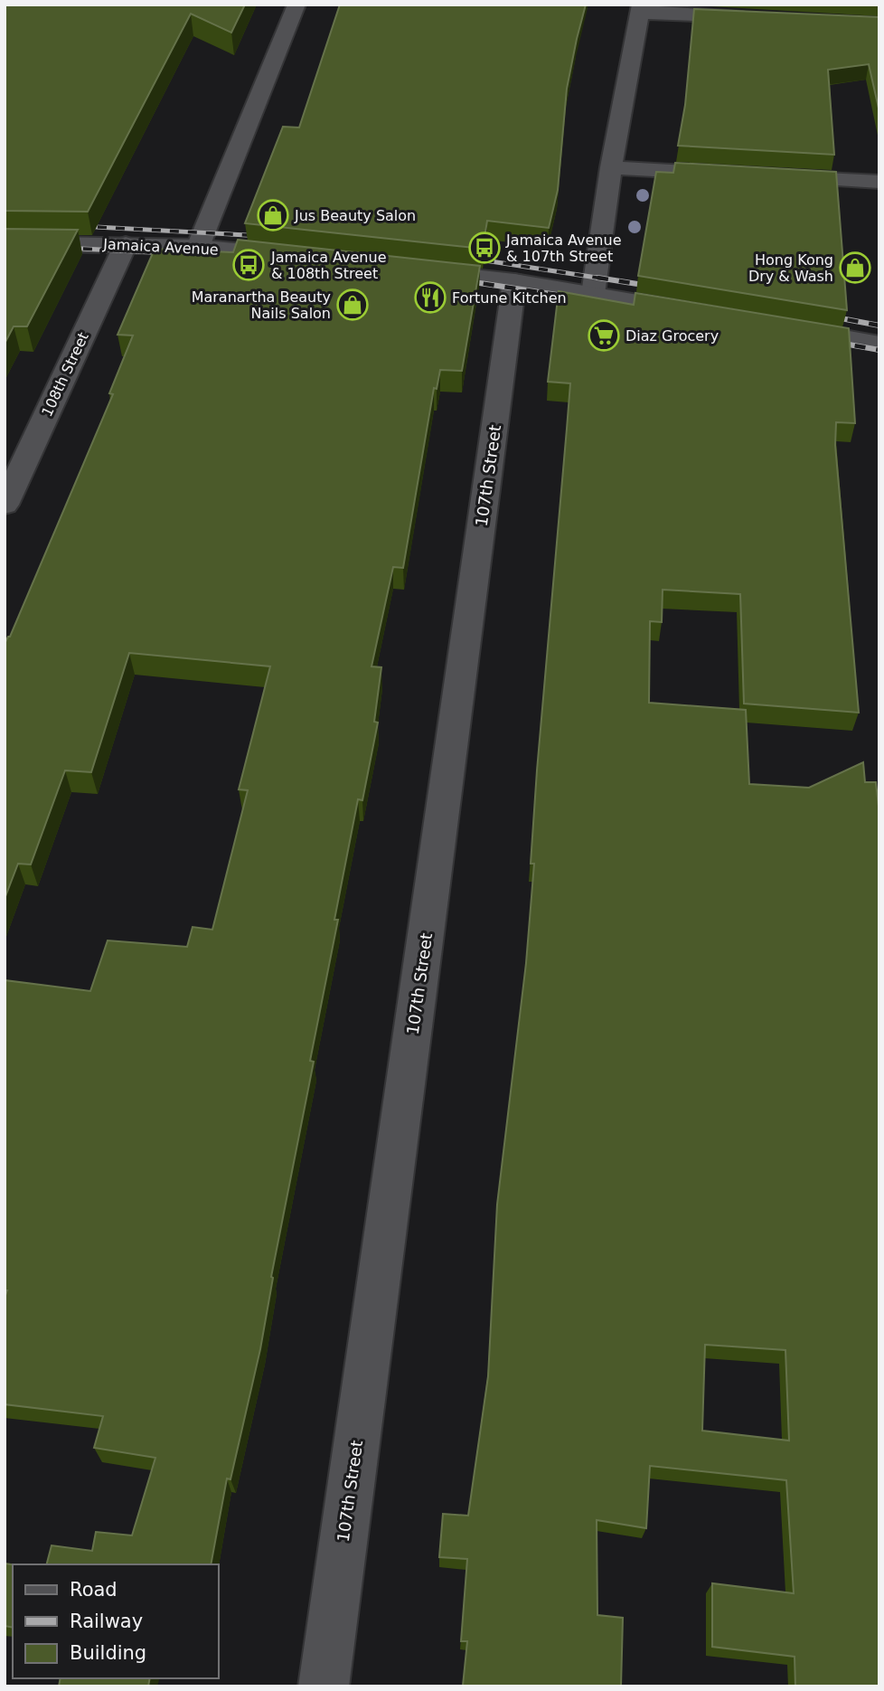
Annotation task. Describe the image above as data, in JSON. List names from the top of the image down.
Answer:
{
  "streets": {
    "street": ["Jamaica Avenue", "108th Street", "107th Street"]
  },
  "crossings": [
    ["Jamaica Avenue", "108th Street"]
  ],
  "places": {
    "shop": ["Jus Beauty Salon", "Hong Kong Dry & Wash", "Maranartha Beauty Nails Salon"],
    "bus stop": ["Jamaica Avenue & 107th Street", "Jamaica Avenue & 108th Street"],
    "restaurant": ["Fortune Kitchen"],
    "supermarket": ["Diaz Grocery"]
  },
  "legend": ["Road", "Railway", "Building"]
}
